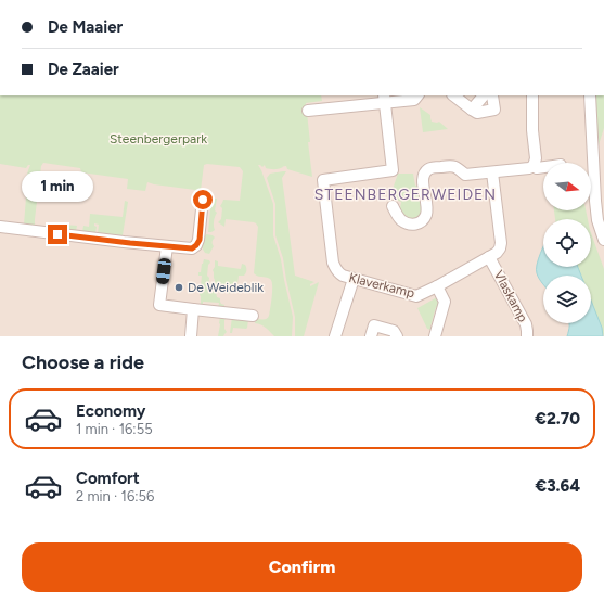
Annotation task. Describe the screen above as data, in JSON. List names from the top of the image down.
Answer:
{
  "streets": {
    "street": ["Klaverkamp", "Vlaskamp"]
  },
  "crossings": [
    ["Klaverkamp", "Vlaskamp"]
  ],
  "districts": ["STEENBERGERWEIDEN"],
  "parks": ["Steenbergerpark"],
  "places": ["De Weideblik"],
  "north": "right",
  "page": {
    "banner": ["De Maaier", "De Zaaier"],
    "bubble": "1 min",
    "heading": "Choose a ride",
    "list": [
      {
        "name": "Economy",
        "note": "1 min · 16:55",
        "value": "€2.70"
      },
      {
        "name": "Comfort",
        "note": "2 min · 16:56",
        "value": "€3.64"
      }
    ],
    "buttons": "Confirm"
  }
}
